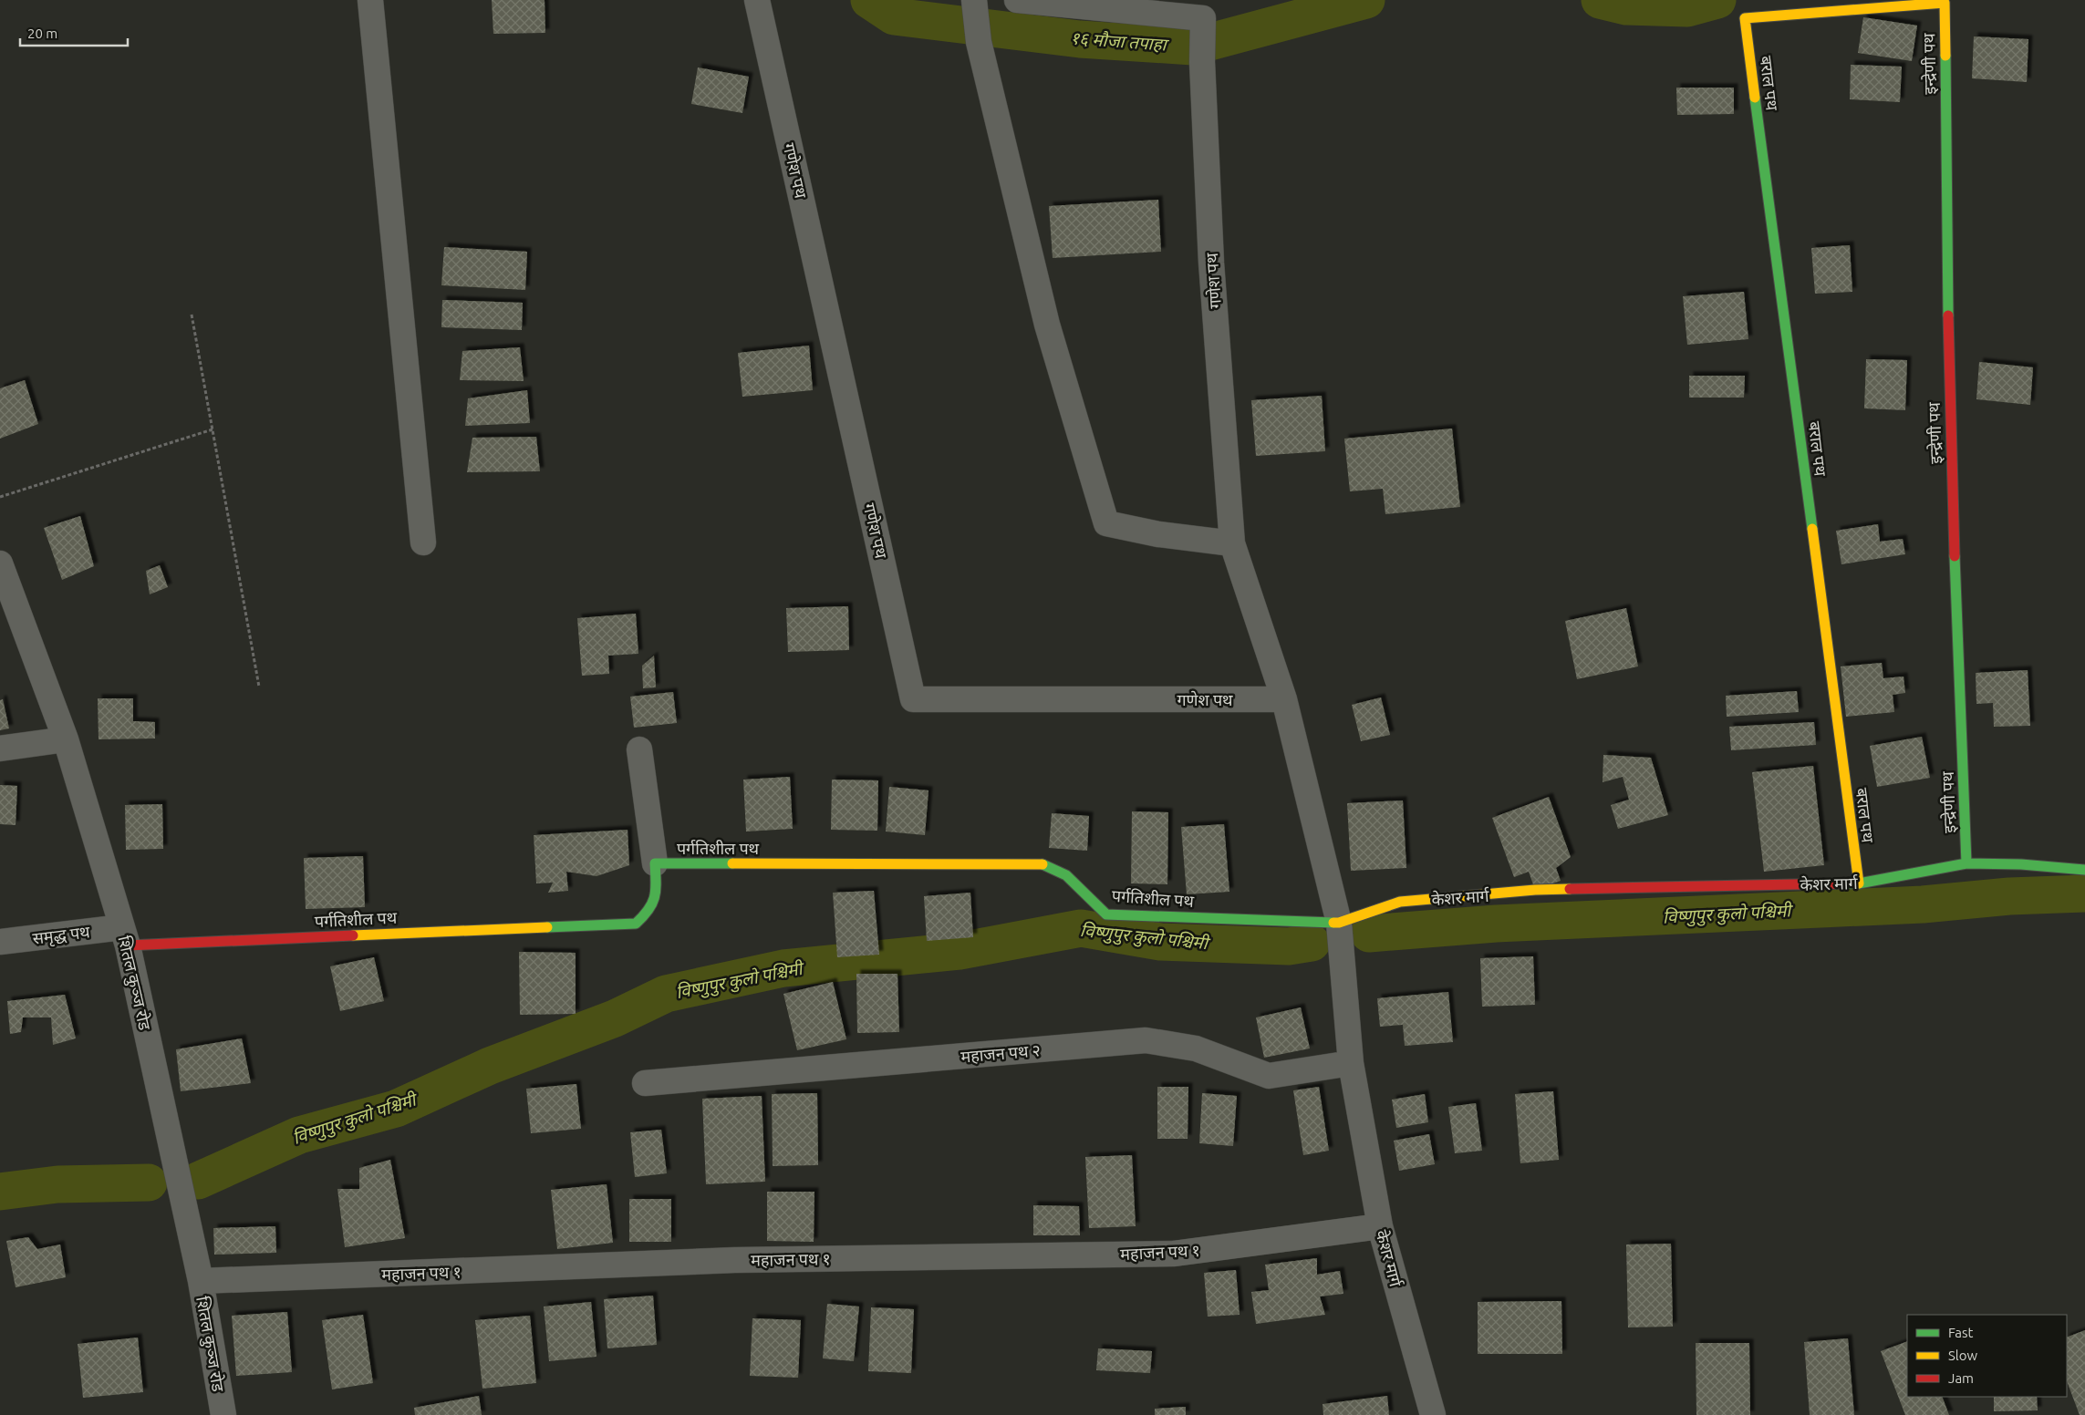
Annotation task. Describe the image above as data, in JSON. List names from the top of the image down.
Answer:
{
  "streets": {
    "street": [
      "इन्द्रेणी पथ",
      "बराल पथ",
      "गणेश पथ",
      "पर्गतिशील पथ",
      "केशर मार्ग",
      "समृद्ध पथ",
      "शितल कुञ्ज रोड",
      "महाजन पथ २",
      "महाजन पथ १"
    ]
  },
  "crossings": [
    ["इन्द्रेणी पथ", "बराल पथ"],
    ["इन्द्रेणी पथ", "केशर मार्ग"],
    ["बराल पथ", "केशर मार्ग"],
    ["गणेश पथ", "पर्गतिशील पथ"],
    ["गणेश पथ", "केशर मार्ग"],
    ["पर्गतिशील पथ", "केशर मार्ग"],
    ["पर्गतिशील पथ", "समृद्ध पथ"],
    ["पर्गतिशील पथ", "शितल कुञ्ज रोड"],
    ["केशर मार्ग", "महाजन पथ २"],
    ["केशर मार्ग", "महाजन पथ १"],
    ["समृद्ध पथ", "शितल कुञ्ज रोड"],
    ["शितल कुञ्ज रोड", "महाजन पथ १"]
  ],
  "water": ["१६ मौजा तपाहा", "विष्णुपुर कुलो पश्चिमी"],
  "legend": ["Fast", "Slow", "Jam"],
  "scale_bar": "20 m"
}
